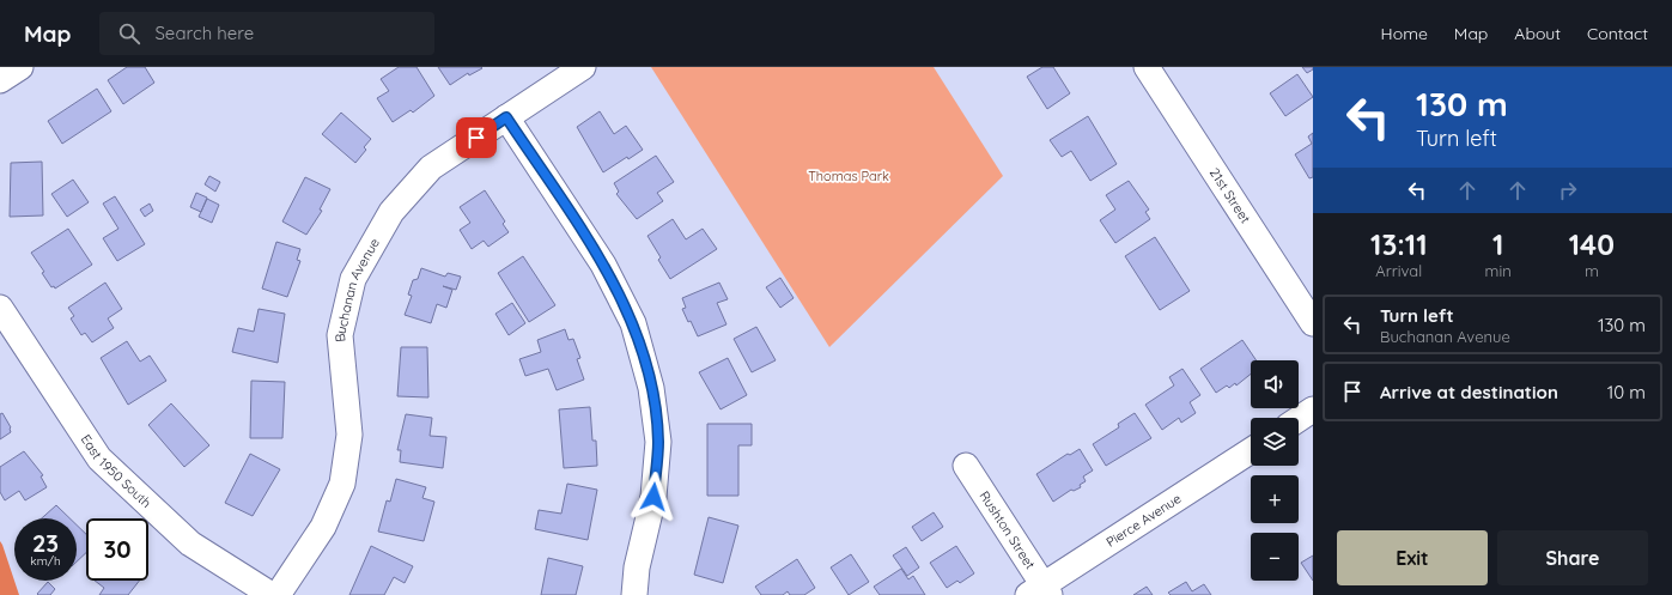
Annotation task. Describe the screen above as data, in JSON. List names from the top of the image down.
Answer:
{
  "streets": {
    "street": [
      "21st Street",
      "Buchanan Avenue",
      "East 1950 South",
      "Pierce Avenue",
      "Rushton Street"
    ]
  },
  "crossings": [
    ["Pierce Avenue", "Rushton Street"]
  ],
  "parks": ["Thomas Park"],
  "page": {
    "header": "Map",
    "search": "Search here",
    "nav": [
      "Home",
      "Map",
      "About",
      "Contact"
    ],
    "turn": ["130 m", "Turn left"],
    "eta": [
      "13:11",
      "Arrival",
      "1",
      "min",
      "140",
      "m"
    ],
    "list": [
      {
        "name": "Turn left",
        "note": "Buchanan Avenue",
        "value": "130 m"
      },
      {
        "name": "Arrive at destination",
        "value": "10 m"
      }
    ],
    "map_buttons": ["+", "−"],
    "speed": "23 km/h",
    "limit": "30",
    "buttons": ["Exit", "Share"]
  }
}
